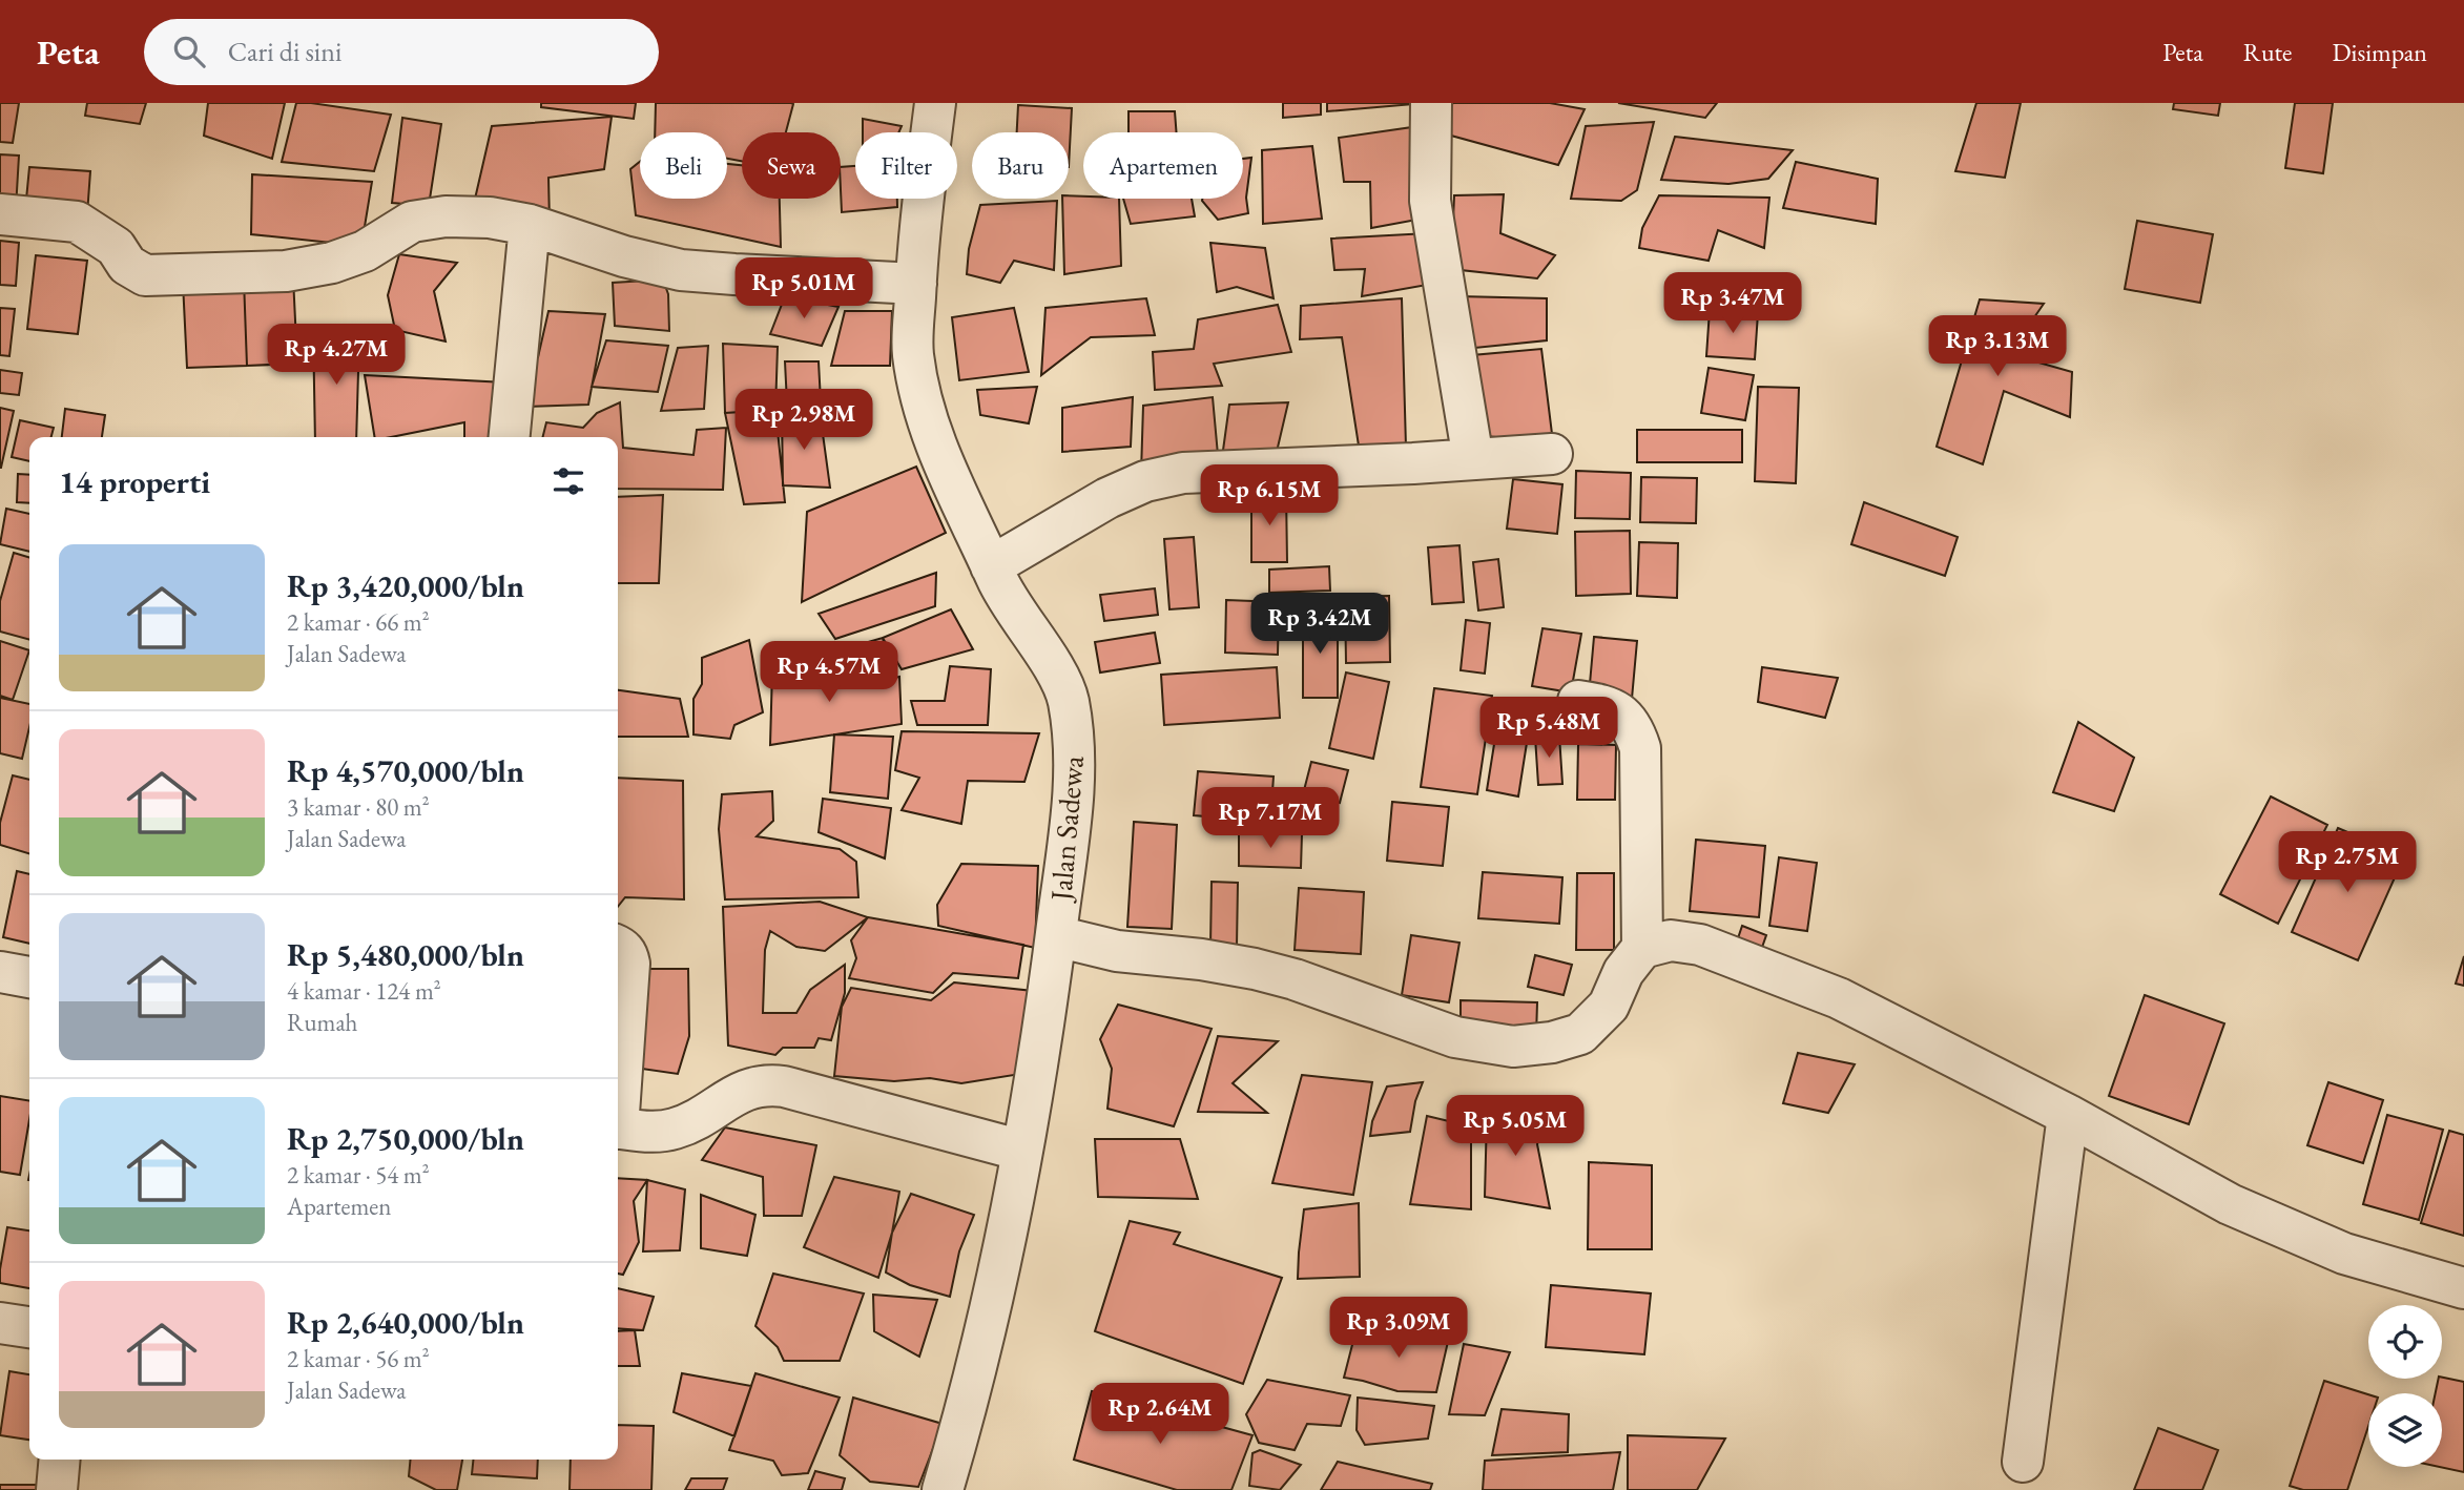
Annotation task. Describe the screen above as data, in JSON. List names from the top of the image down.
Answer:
{
  "streets": {
    "street": ["Jalan Sadewa"]
  },
  "page": {
    "header": "Peta",
    "search": "Cari di sini",
    "nav": ["Peta", "Rute", "Disimpan"],
    "chip": [
      "Beli",
      "Sewa",
      "Filter",
      "Baru",
      "Apartemen"
    ],
    "price": [
      "Rp 5.01M",
      "Rp 3.47M",
      "Rp 3.13M",
      "Rp 4.27M",
      "Rp 2.98M",
      "Rp 6.15M",
      "Rp 3.42M",
      "Rp 4.57M",
      "Rp 5.48M",
      "Rp 7.17M",
      "Rp 2.75M",
      "Rp 5.05M",
      "Rp 3.09M",
      "Rp 2.64M"
    ],
    "heading": "14 properti",
    "list": [
      {
        "name": "Rp 3,420,000/bln",
        "note": "2 kamar · 66 m² · Jalan Sadewa"
      },
      {
        "name": "Rp 4,570,000/bln",
        "note": "3 kamar · 80 m² · Jalan Sadewa"
      },
      {
        "name": "Rp 5,480,000/bln",
        "note": "4 kamar · 124 m² · Rumah"
      },
      {
        "name": "Rp 2,750,000/bln",
        "note": "2 kamar · 54 m² · Apartemen"
      },
      {
        "name": "Rp 2,640,000/bln",
        "note": "2 kamar · 56 m² · Jalan Sadewa"
      }
    ]
  }
}
